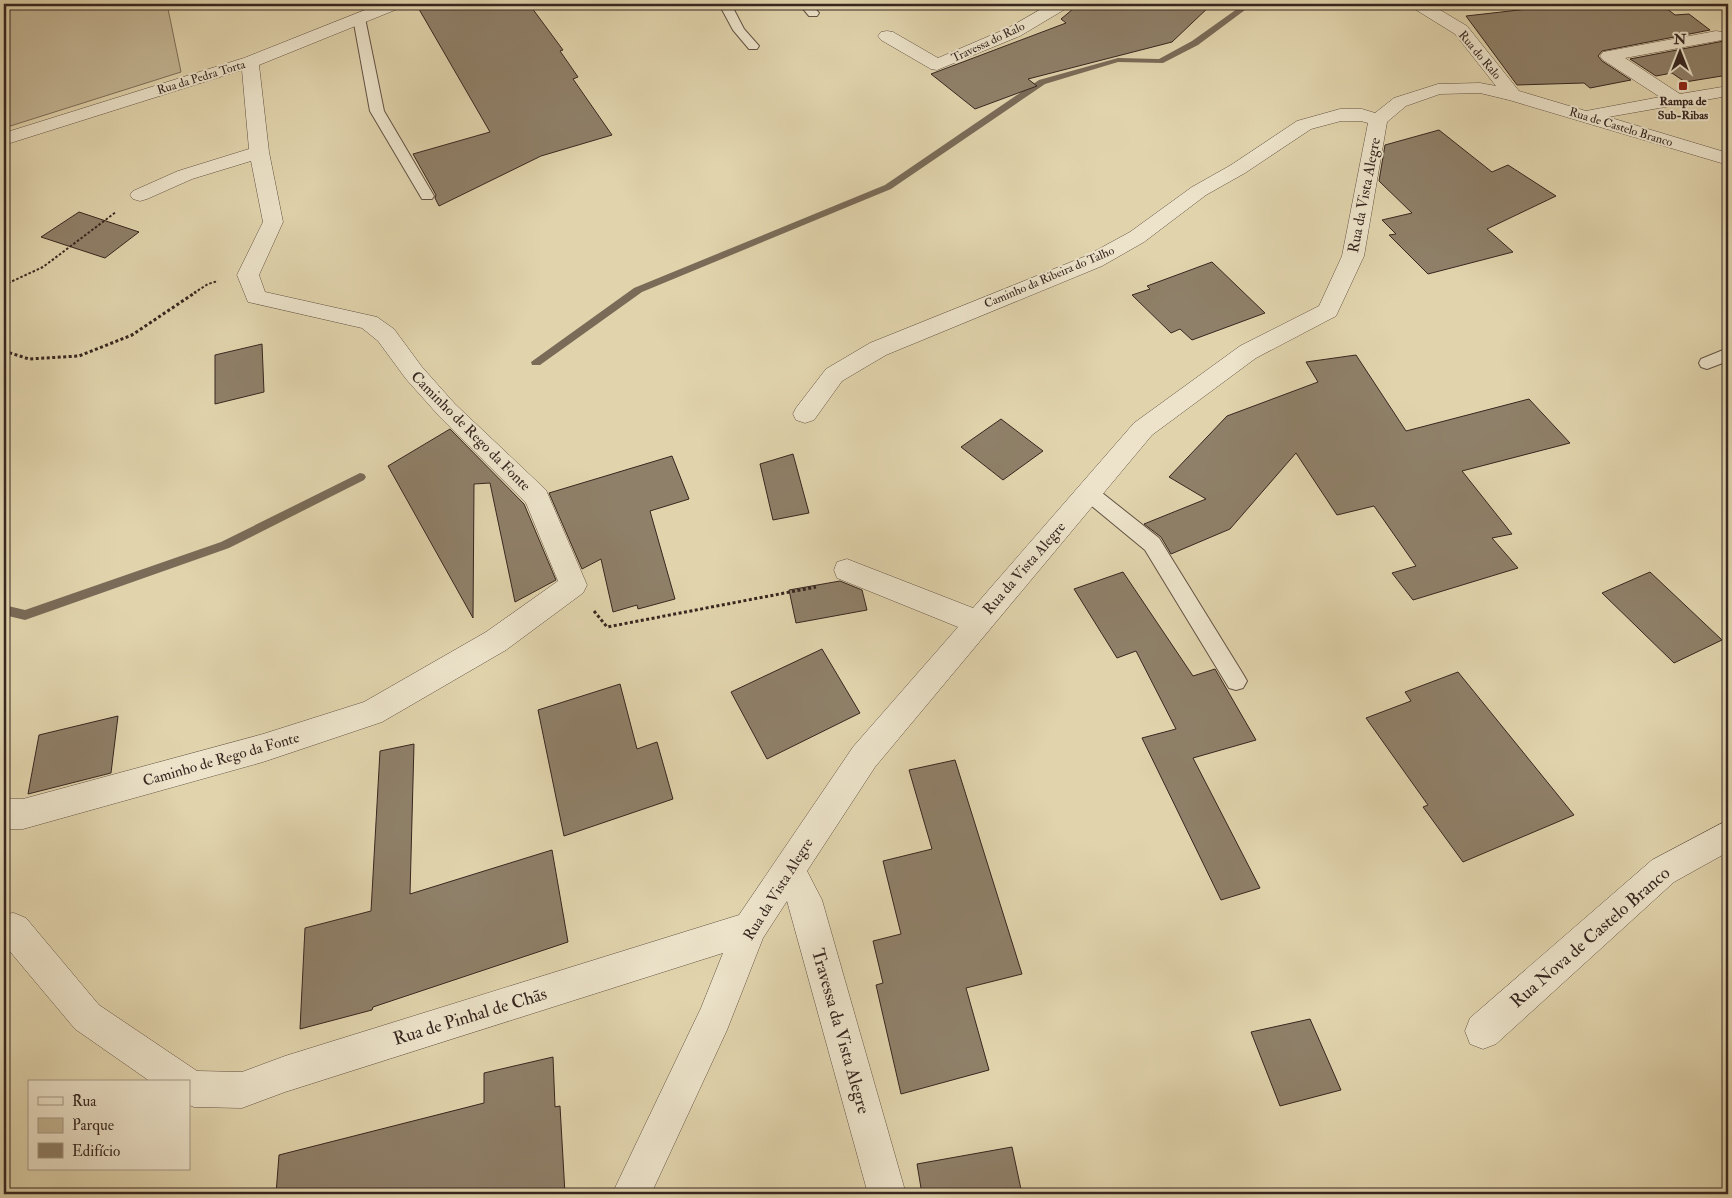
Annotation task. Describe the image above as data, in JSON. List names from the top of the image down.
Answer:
{
  "streets": {
    "street": [
      "Travessa do Ralo",
      "Rua do Ralo",
      "Rua da Pedra Torta",
      "Rua de Castelo Branco",
      "Rua da Vista Alegre",
      "Caminho da Ribeira do Talho",
      "Caminho de Rego da Fonte",
      "Rua Nova de Castelo Branco",
      "Rua de Pinhal de Chãs",
      "Travessa da Vista Alegre"
    ]
  },
  "crossings": [
    ["Rua do Ralo", "Rua de Castelo Branco"],
    ["Rua do Ralo", "Rua da Vista Alegre"],
    ["Rua de Castelo Branco", "Rua da Vista Alegre"],
    ["Rua da Vista Alegre", "Caminho da Ribeira do Talho"],
    ["Rua da Vista Alegre", "Rua de Pinhal de Chãs"],
    ["Rua da Vista Alegre", "Travessa da Vista Alegre"]
  ],
  "places": {
    "transit": ["Rampa de Sub-Ribas"]
  },
  "legend": ["Rua", "Parque", "Edifício"],
  "north": "top"
}
